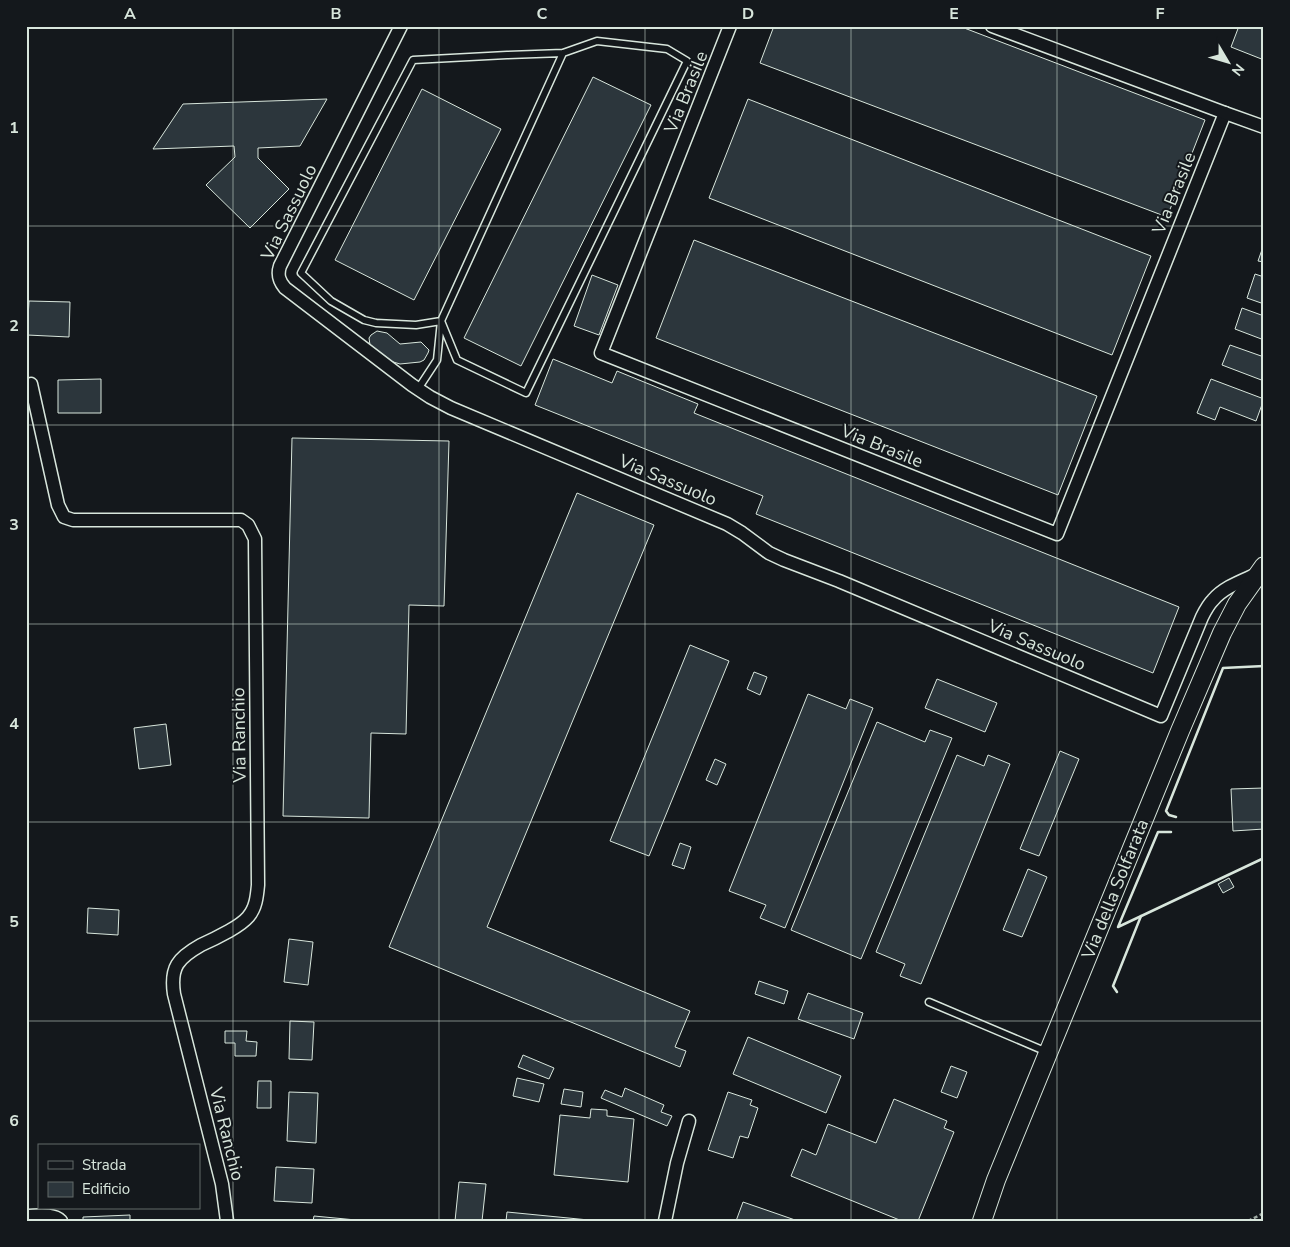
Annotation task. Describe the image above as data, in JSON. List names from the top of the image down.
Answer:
{
  "streets": {
    "main road": ["Via della Solfarata"],
    "street": ["Via Brasile", "Via Sassuolo", "Via Ranchio"]
  },
  "crossings": [
    ["Via Sassuolo", "Via della Solfarata"]
  ],
  "legend": ["Strada", "Edificio"],
  "north": "bottom right",
  "grid": {
    "columns": [
      "A",
      "B",
      "C",
      "D",
      "E",
      "F"
    ],
    "rows": [
      "1",
      "2",
      "3",
      "4",
      "5",
      "6"
    ]
  }
}
